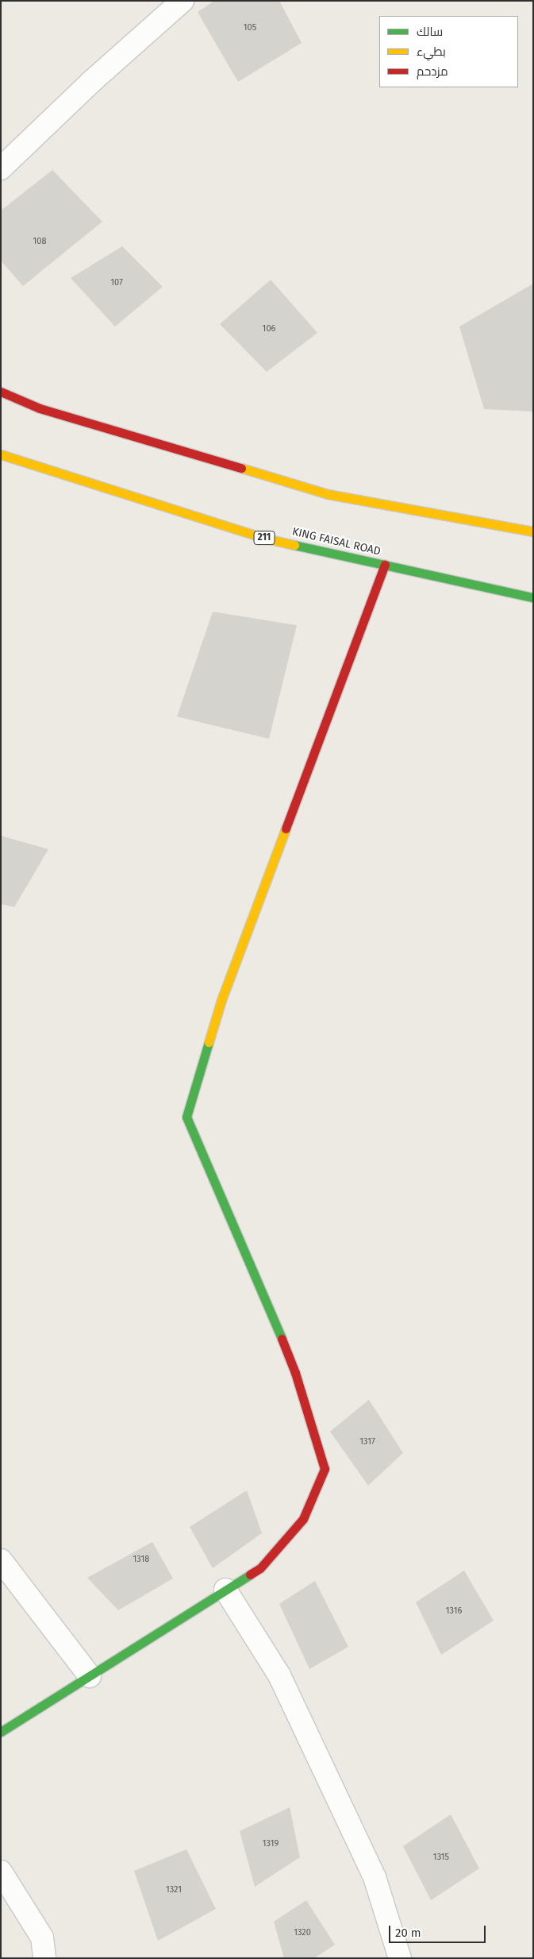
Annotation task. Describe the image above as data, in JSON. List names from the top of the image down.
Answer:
{
  "streets": {
    "street": ["211", "KING FAISAL ROAD"]
  },
  "house_numbers": [
    "105",
    "108",
    "107",
    "106",
    "1317",
    "1318",
    "1316",
    "1319",
    "1315",
    "1321",
    "1320"
  ],
  "legend": ["سالك", "بطيء", "مزدحم"],
  "scale_bar": "20 m"
}
